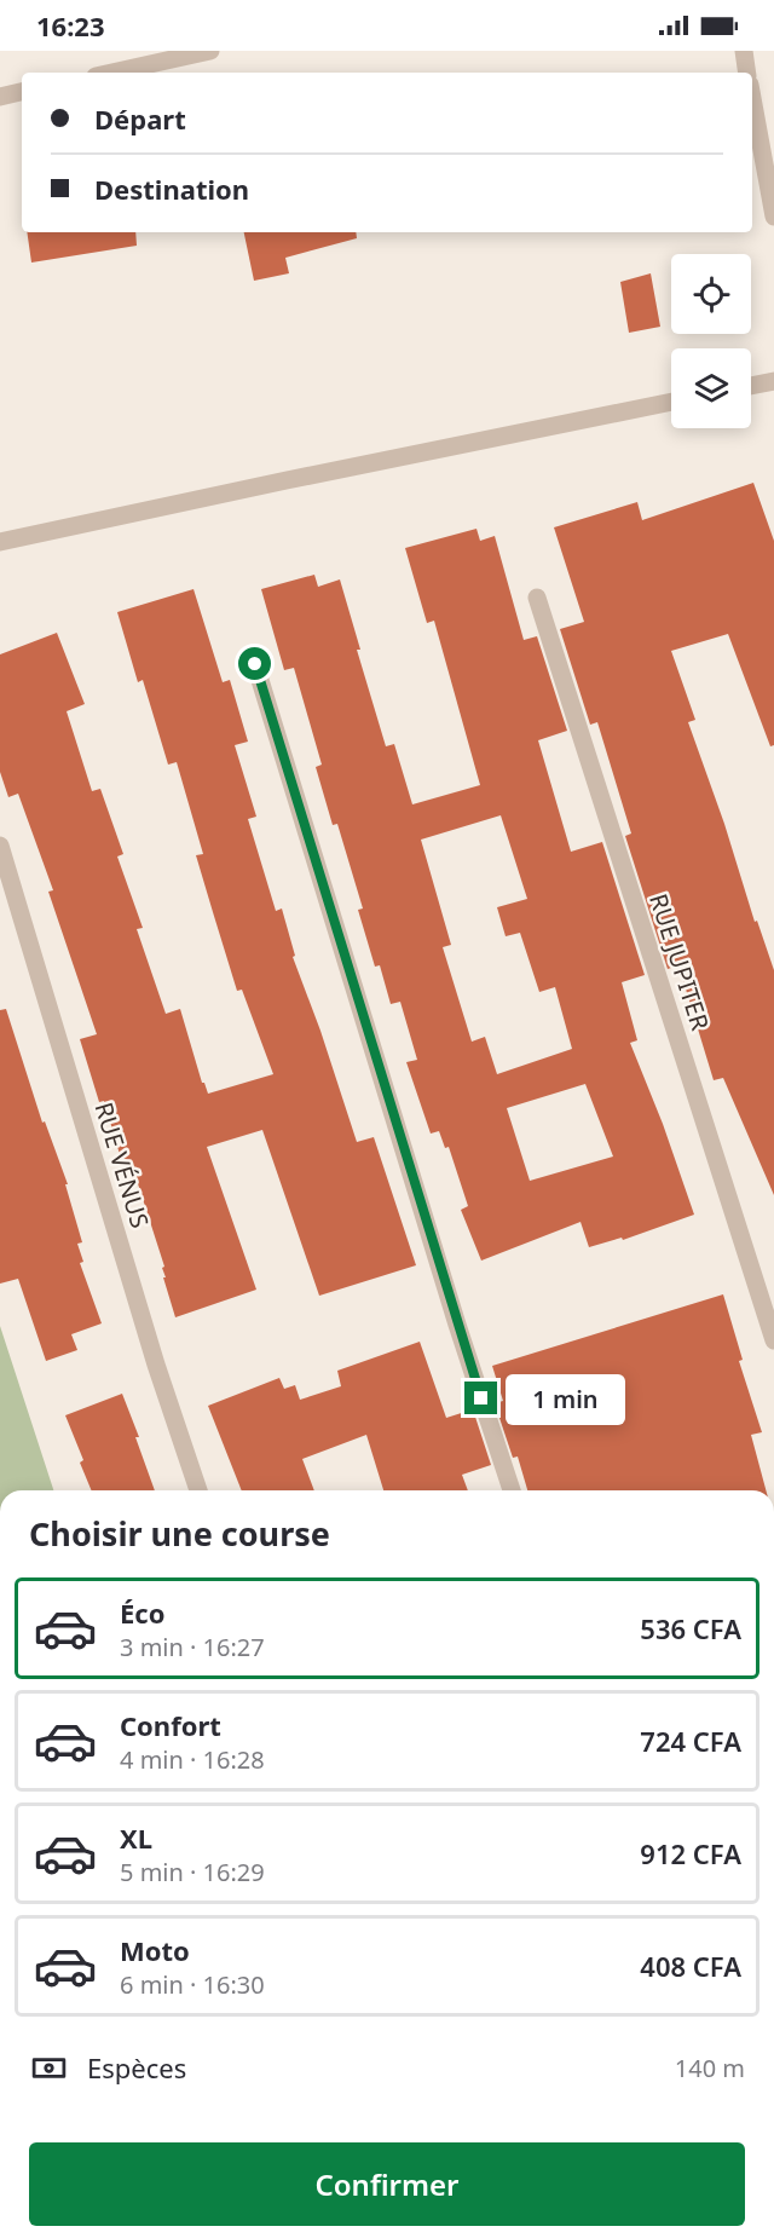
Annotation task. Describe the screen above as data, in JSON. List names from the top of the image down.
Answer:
{
  "streets": {
    "street": ["RUE JUPITER", "RUE VÉNUS"]
  },
  "page": {
    "status": "16:23",
    "banner": ["Départ", "Destination"],
    "bubble": "1 min",
    "heading": "Choisir une course",
    "list": [
      {
        "name": "Éco",
        "note": "3 min · 16:27",
        "value": "536 CFA"
      },
      {
        "name": "Confort",
        "note": "4 min · 16:28",
        "value": "724 CFA"
      },
      {
        "name": "XL",
        "note": "5 min · 16:29",
        "value": "912 CFA"
      },
      {
        "name": "Moto",
        "note": "6 min · 16:30",
        "value": "408 CFA"
      }
    ],
    "pay": ["Espèces", "140 m"],
    "buttons": "Confirmer"
  }
}
